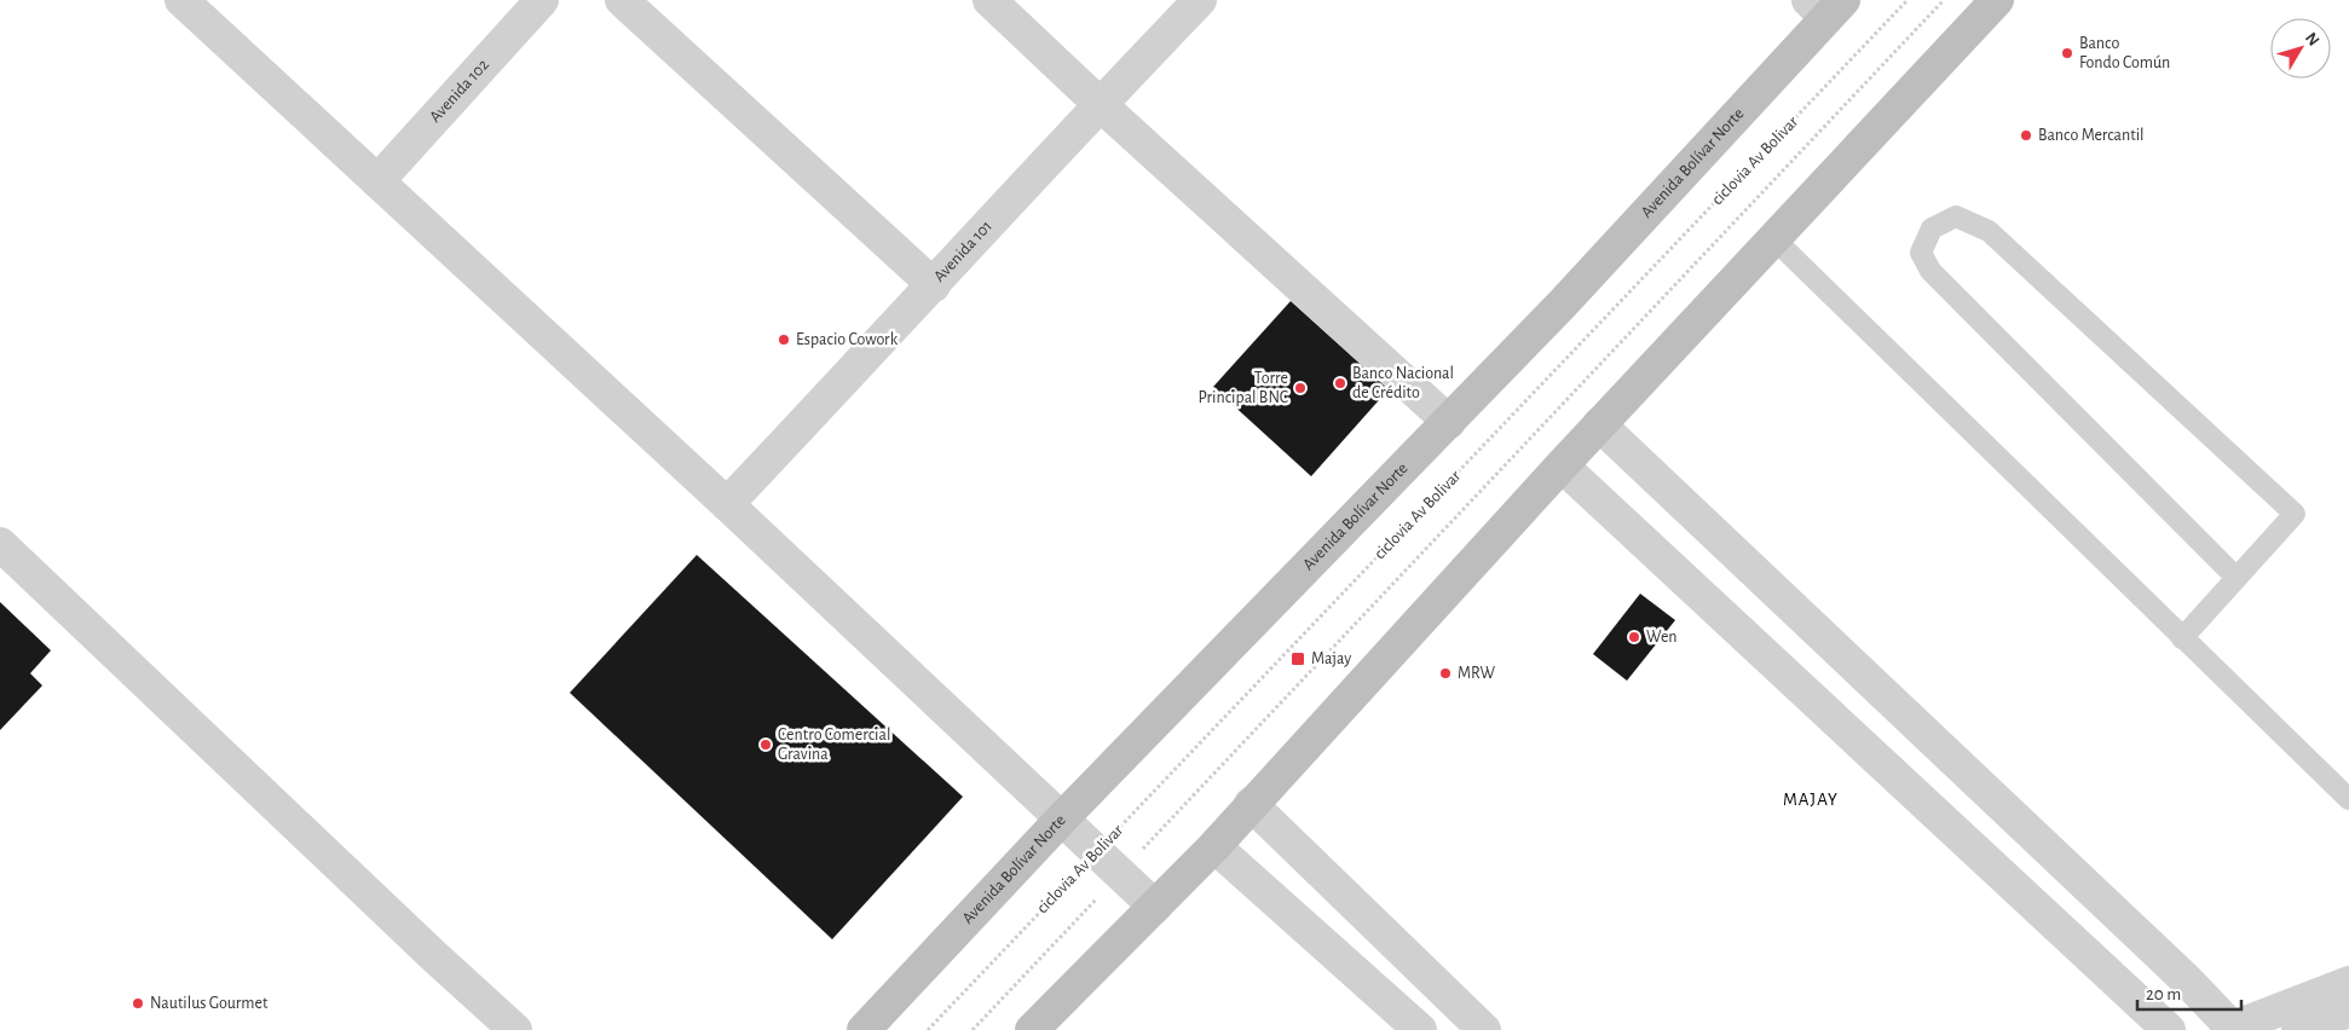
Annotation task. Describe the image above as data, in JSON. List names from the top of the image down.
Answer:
{
  "streets": {
    "main road": ["Avenida Bolívar Norte"],
    "street": ["Avenida 102", "Avenida 101"],
    "path": ["ciclovia Av Bolivar"]
  },
  "districts": ["MAJAY"],
  "places": {
    "other": [
      "Banco Fondo Común",
      "Banco Mercantil",
      "Espacio Cowork",
      "Banco Nacional de Crédito",
      "Torre Principal BNC",
      "Wen",
      "MRW",
      "Centro Comercial Gravina",
      "Nautilus Gourmet"
    ],
    "transit": ["Majay"]
  },
  "scale_bar": "20 m",
  "north": "top right"
}
